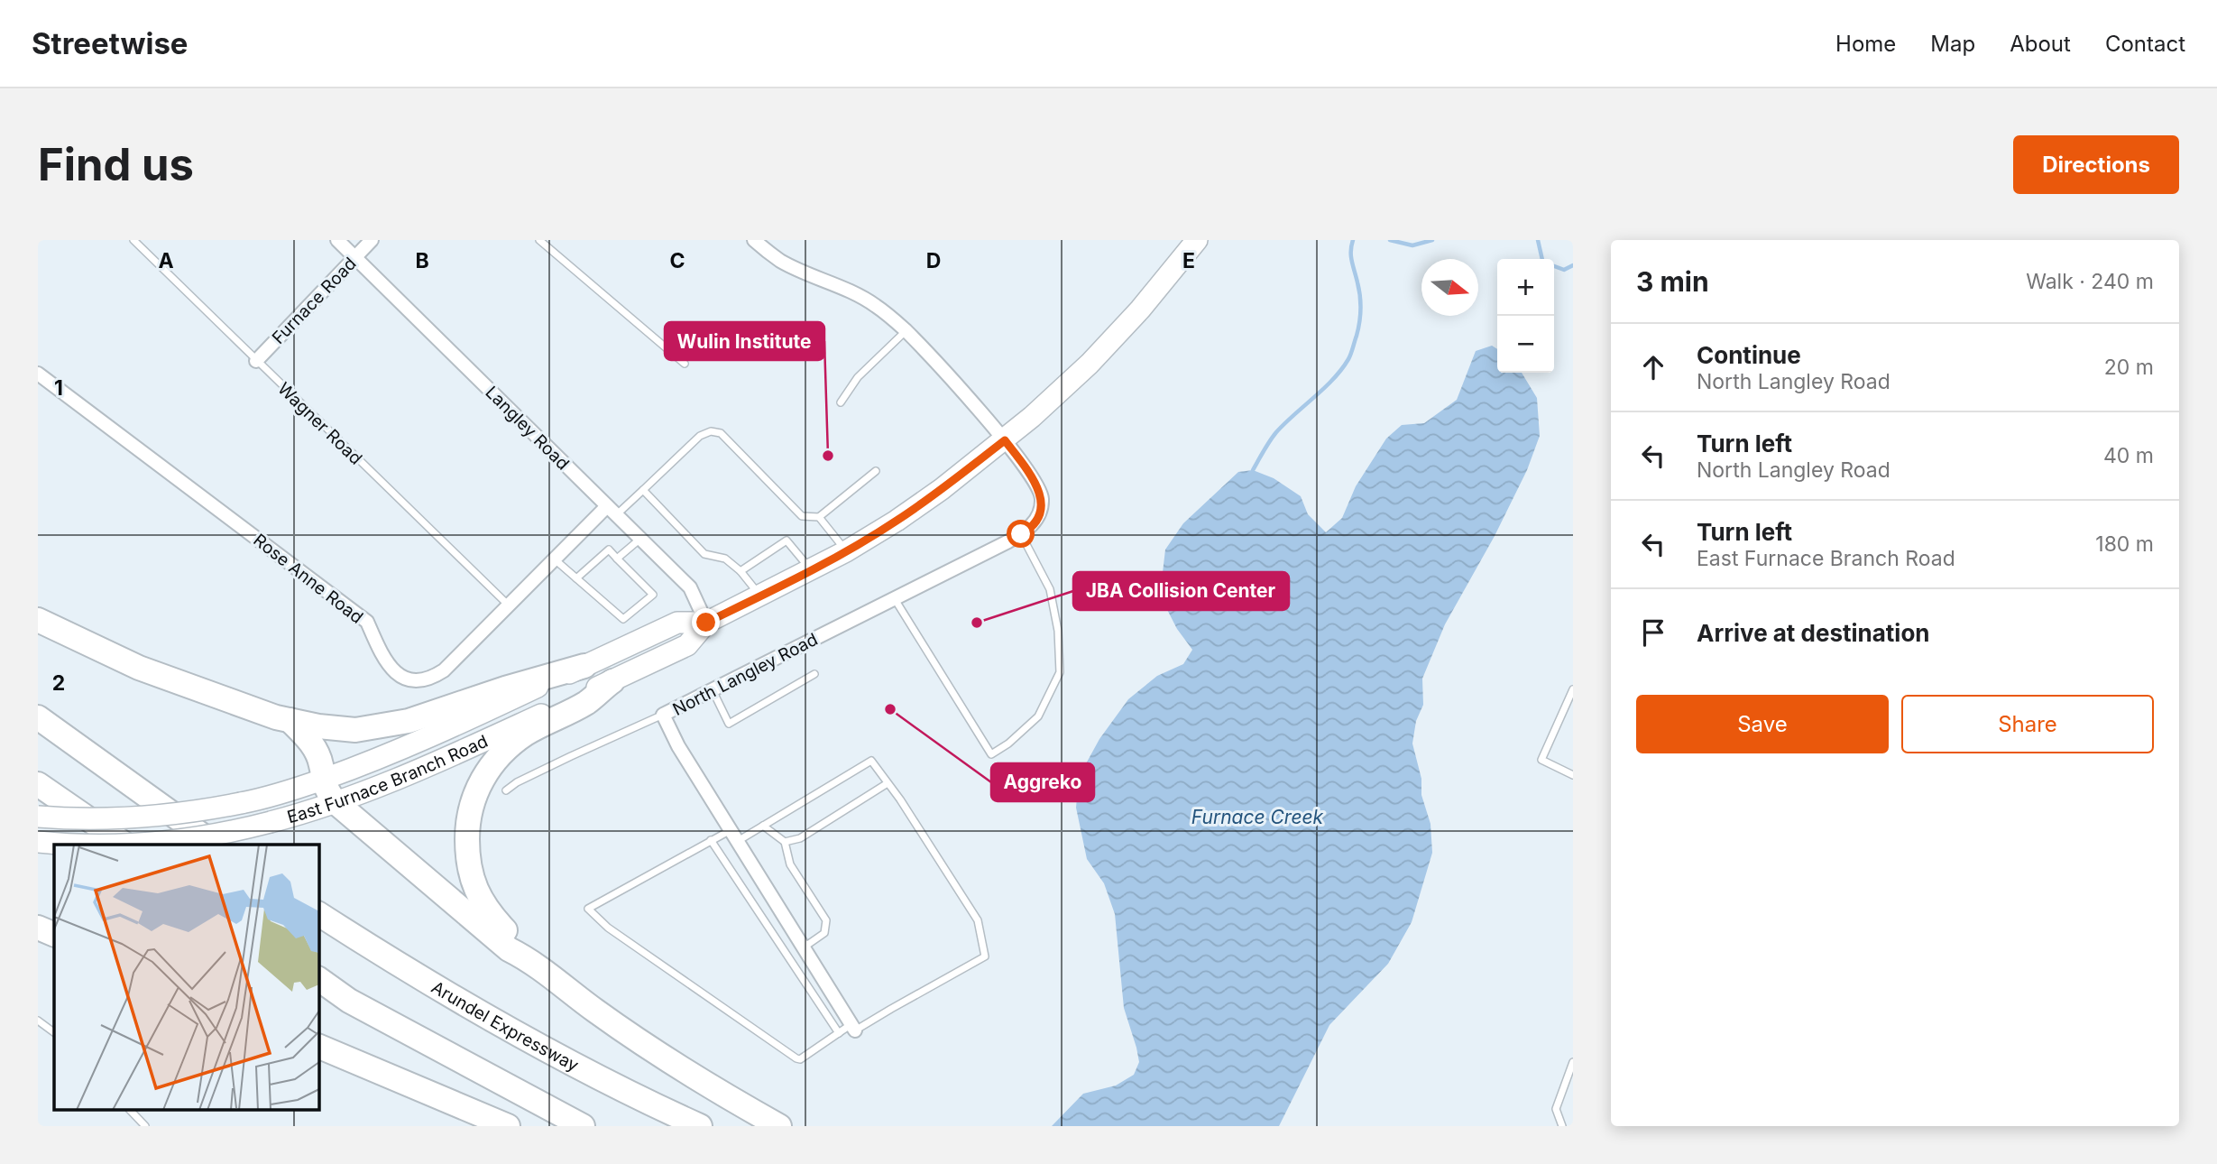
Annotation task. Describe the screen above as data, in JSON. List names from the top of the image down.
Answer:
{
  "streets": {
    "highway": ["Arundel Expressway"],
    "main road": ["East Furnace Branch Road"],
    "street": [
      "Furnace Road",
      "Langley Road",
      "Rose Anne Road",
      "North Langley Road"
    ],
    "lane": ["Wagner Road"]
  },
  "crossings": [
    ["Furnace Road", "Wagner Road"],
    ["Furnace Road", "Langley Road"],
    ["Wagner Road", "Rose Anne Road"],
    ["Langley Road", "Rose Anne Road"],
    ["Langley Road", "East Furnace Branch Road"],
    ["North Langley Road", "East Furnace Branch Road"]
  ],
  "water": ["Furnace Creek"],
  "places": ["Wulin Institute", "JBA Collision Center", "Aggreko"],
  "north": "right",
  "page": {
    "header": "Streetwise",
    "nav": [
      "Home",
      "Map",
      "About",
      "Contact"
    ],
    "buttons": [
      "Directions",
      ["Save", "Share"]
    ],
    "title": "Find us",
    "heading": ["3 min", "Walk · 240 m"],
    "map_buttons": ["+", "−"],
    "list": [
      ["Continue", "North Langley Road", "20 m"],
      ["Turn left", "North Langley Road", "40 m"],
      ["Turn left", "East Furnace Branch Road", "180 m"],
      "Arrive at destination"
    ]
  },
  "grid": {
    "columns": [
      "A",
      "B",
      "C",
      "D",
      "E"
    ],
    "rows": ["1", "2"]
  }
}
